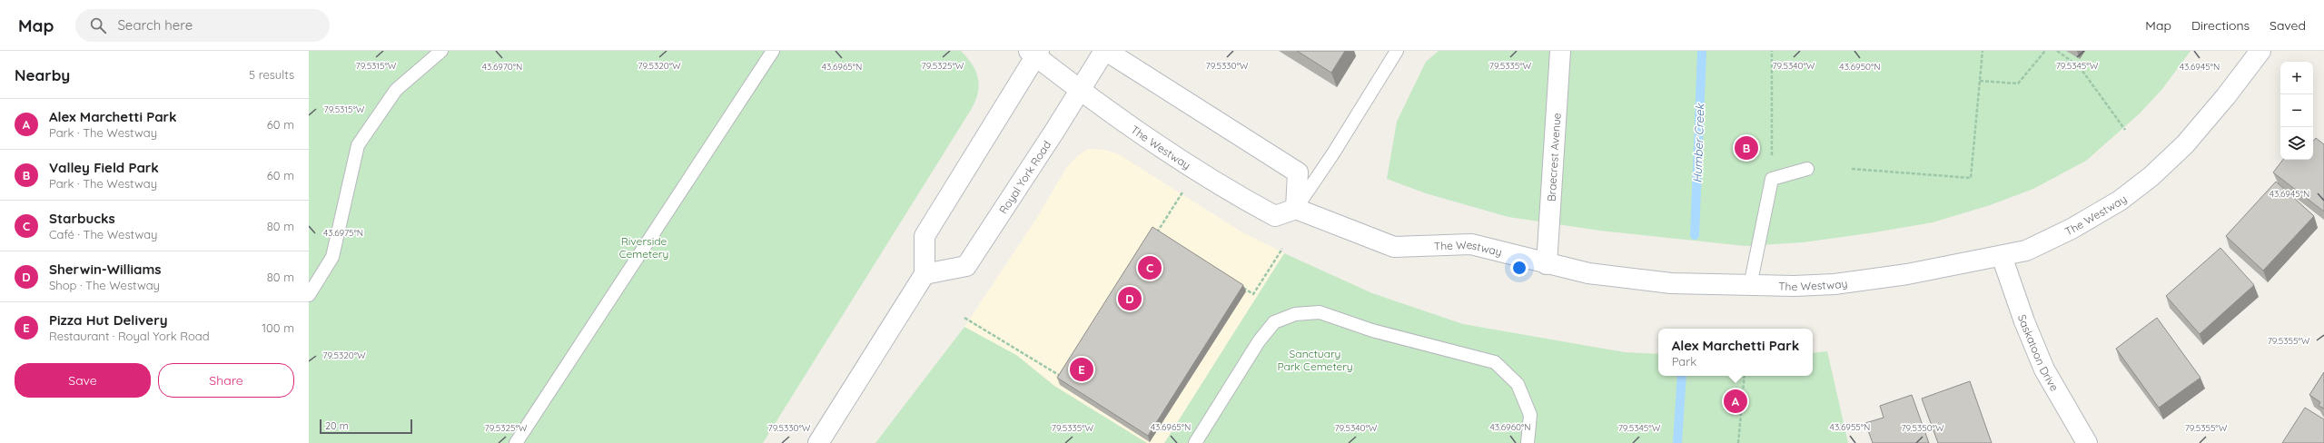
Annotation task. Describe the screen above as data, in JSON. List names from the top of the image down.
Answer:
{
  "streets": {
    "main road": [
      "The Westway",
      "Braecrest Avenue",
      "Royal York Road",
      "Saskatoon Drive"
    ]
  },
  "crossings": [
    ["The Westway", "Braecrest Avenue"],
    ["The Westway", "Royal York Road"],
    ["The Westway", "Saskatoon Drive"]
  ],
  "water": ["Humber Creek"],
  "parks": ["Riverside Cemetery", "Sanctuary Park Cemetery"],
  "scale_bar": "20 m",
  "page": {
    "header": "Map",
    "search": "Search here",
    "nav": ["Map", "Directions", "Saved"],
    "heading": ["Nearby", "5 results"],
    "map_buttons": ["+", "−"],
    "list": [
      {
        "mark": "A",
        "name": "Alex Marchetti Park",
        "note": "Park · The Westway",
        "value": "60 m"
      },
      {
        "mark": "B",
        "name": "Valley Field Park",
        "note": "Park · The Westway",
        "value": "60 m"
      },
      {
        "mark": "C",
        "name": "Starbucks",
        "note": "Café · The Westway",
        "value": "80 m"
      },
      {
        "mark": "D",
        "name": "Sherwin-Williams",
        "note": "Shop · The Westway",
        "value": "80 m"
      },
      {
        "mark": "E",
        "name": "Pizza Hut Delivery",
        "note": "Restaurant · Royal York Road",
        "value": "100 m"
      }
    ],
    "pins": [
      "B",
      "C",
      "D",
      "E",
      "A"
    ],
    "popup": ["Alex Marchetti Park", "Park"],
    "buttons": ["Save", "Share"],
    "scale": "20 m"
  },
  "coordinates": [
    "79.5315°W",
    "79.5320°W",
    "79.5325°W",
    "79.5330°W",
    "79.5335°W",
    "79.5340°W",
    "79.5345°W",
    "43.6945°N",
    "43.6970°N",
    "43.6965°N",
    "43.6950°N",
    "43.6975°N",
    "79.5355°W",
    "43.6960°N",
    "43.6955°N",
    "79.5350°W"
  ]
}
